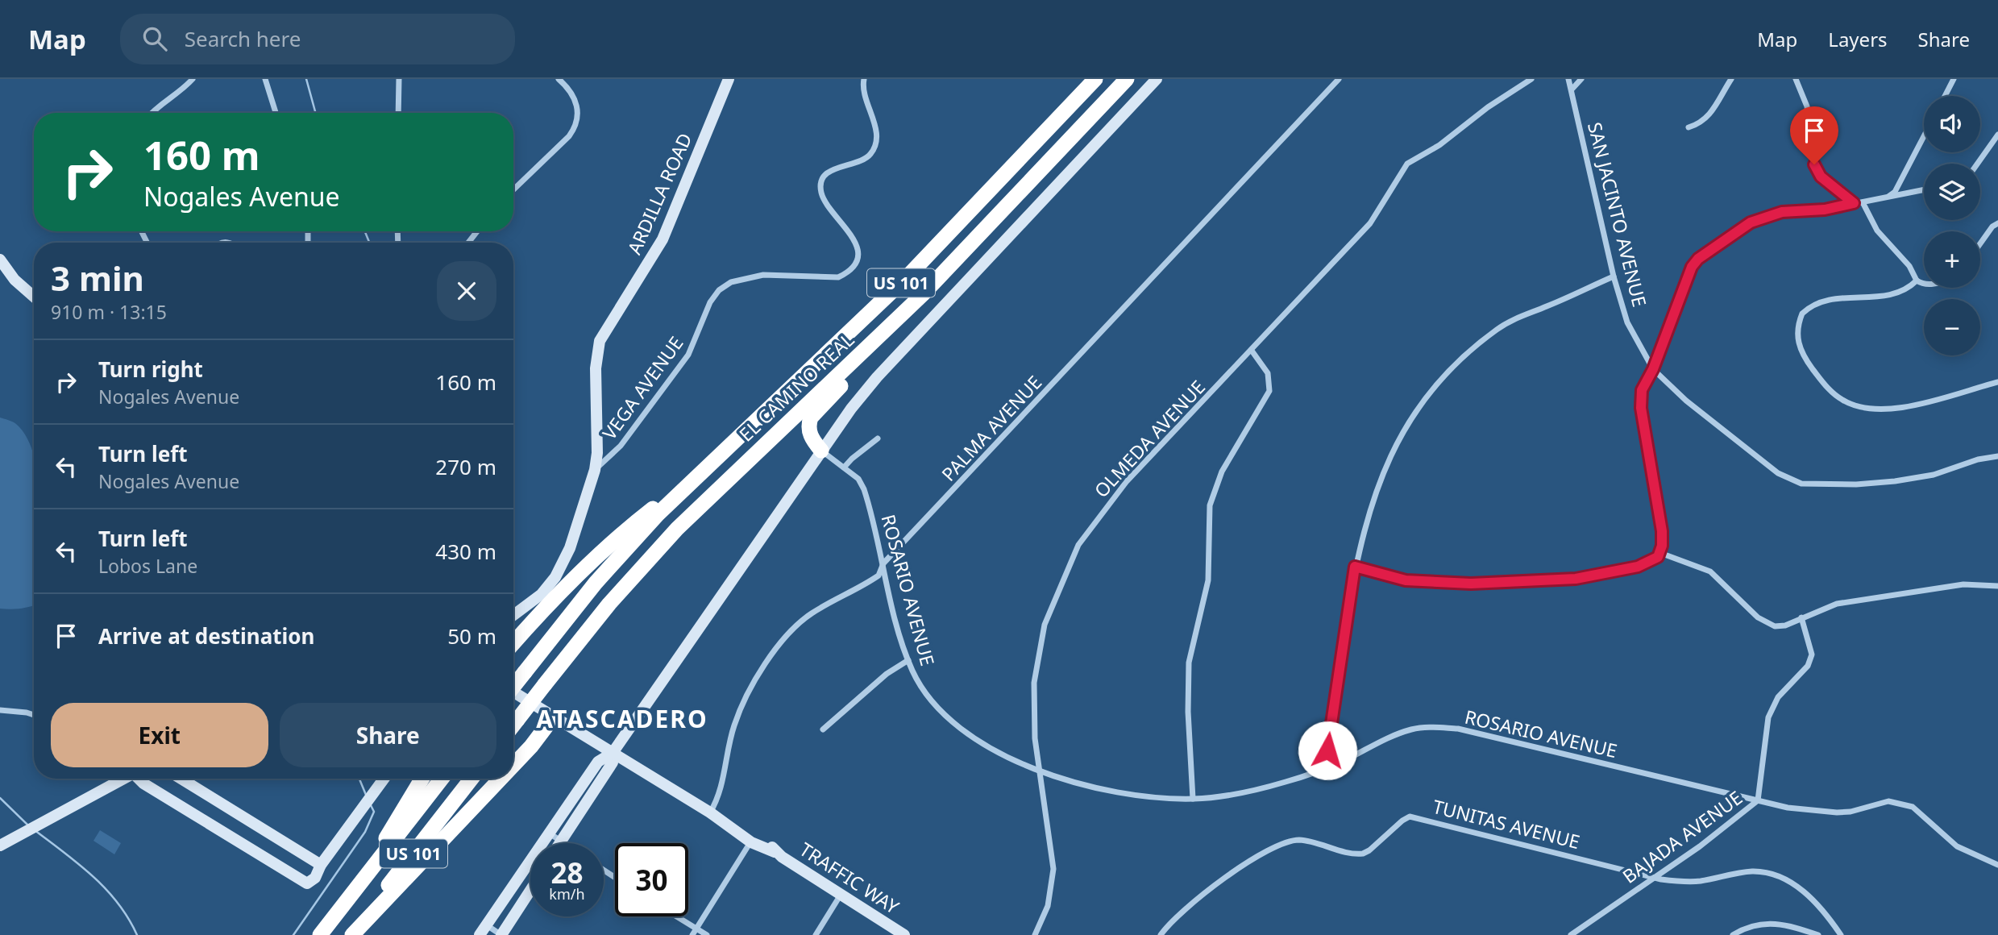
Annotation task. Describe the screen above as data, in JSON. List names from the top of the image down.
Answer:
{
  "streets": {
    "highway": ["US 101", "EL CAMINO REAL"],
    "street": [
      "ARDILLA ROAD",
      "SAN JACINTO AVENUE",
      "VEGA AVENUE",
      "PALMA AVENUE",
      "OLMEDA AVENUE",
      "ROSARIO AVENUE",
      "TUNITAS AVENUE",
      "BAJADA AVENUE",
      "TRAFFIC WAY"
    ]
  },
  "crossings": [
    ["ARDILLA ROAD", "VEGA AVENUE"],
    ["PALMA AVENUE", "ROSARIO AVENUE"],
    ["PALMA AVENUE", "TRAFFIC WAY"],
    ["OLMEDA AVENUE", "ROSARIO AVENUE"],
    ["ROSARIO AVENUE", "BAJADA AVENUE"],
    ["TUNITAS AVENUE", "BAJADA AVENUE"]
  ],
  "districts": ["ATASCADERO"],
  "page": {
    "header": "Map",
    "search": "Search here",
    "nav": ["Map", "Layers", "Share"],
    "map_buttons": ["+", "−"],
    "turn": ["160 m", "Nogales Avenue"],
    "heading": ["3 min", "910 m · 13:15"],
    "list": [
      {
        "name": "Turn right",
        "note": "Nogales Avenue",
        "value": "160 m"
      },
      {
        "name": "Turn left",
        "note": "Nogales Avenue",
        "value": "270 m"
      },
      {
        "name": "Turn left",
        "note": "Lobos Lane",
        "value": "430 m"
      },
      {
        "name": "Arrive at destination",
        "value": "50 m"
      }
    ],
    "buttons": ["Exit", "Share"],
    "speed": "28 km/h",
    "limit": "30"
  }
}
